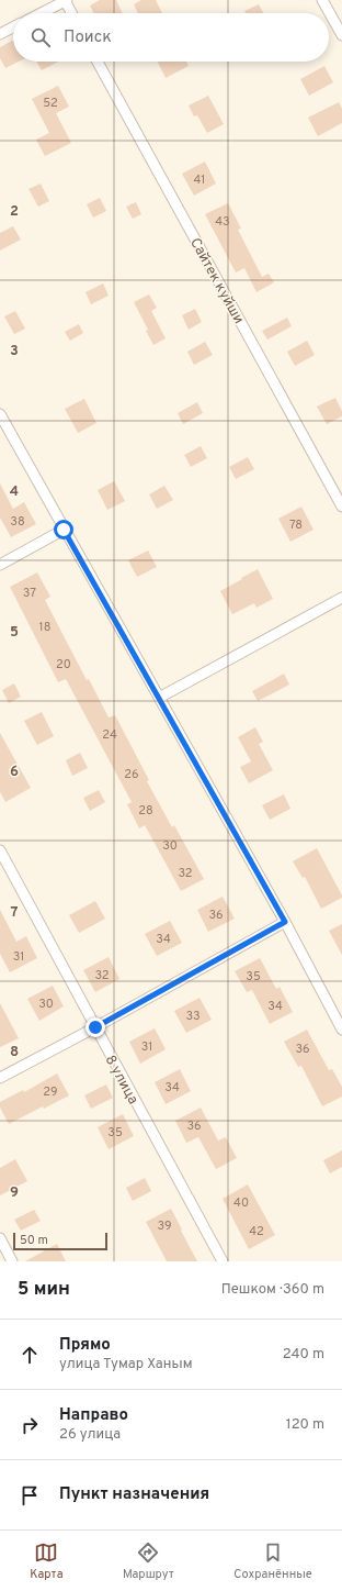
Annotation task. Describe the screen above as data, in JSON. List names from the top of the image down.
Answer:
{
  "streets": {
    "street": ["Сайтек куйши", "8 улица"]
  },
  "house_numbers": [
    "52",
    "41",
    "43",
    "38",
    "78",
    "37",
    "18",
    "20",
    "24",
    "26",
    "28",
    "30",
    "32",
    "36",
    "34",
    "31",
    "32",
    "35",
    "30",
    "34",
    "33",
    "31",
    "36",
    "34",
    "29",
    "36",
    "35",
    "40",
    "39",
    "42"
  ],
  "scale_bar": "50 m",
  "page": {
    "search": "Поиск",
    "scale": "50 m",
    "heading": ["5 мин", "Пешком · 360 m"],
    "list": [
      ["Прямо", "улица Тумар Ханым", "240 m"],
      ["Направо", "26 улица", "120 m"],
      "Пункт назначения"
    ],
    "nav": ["Карта", "Маршрут", "Сохранённые"]
  },
  "grid": {
    "rows": [
      "2",
      "3",
      "4",
      "5",
      "6",
      "7",
      "8",
      "9"
    ]
  }
}
